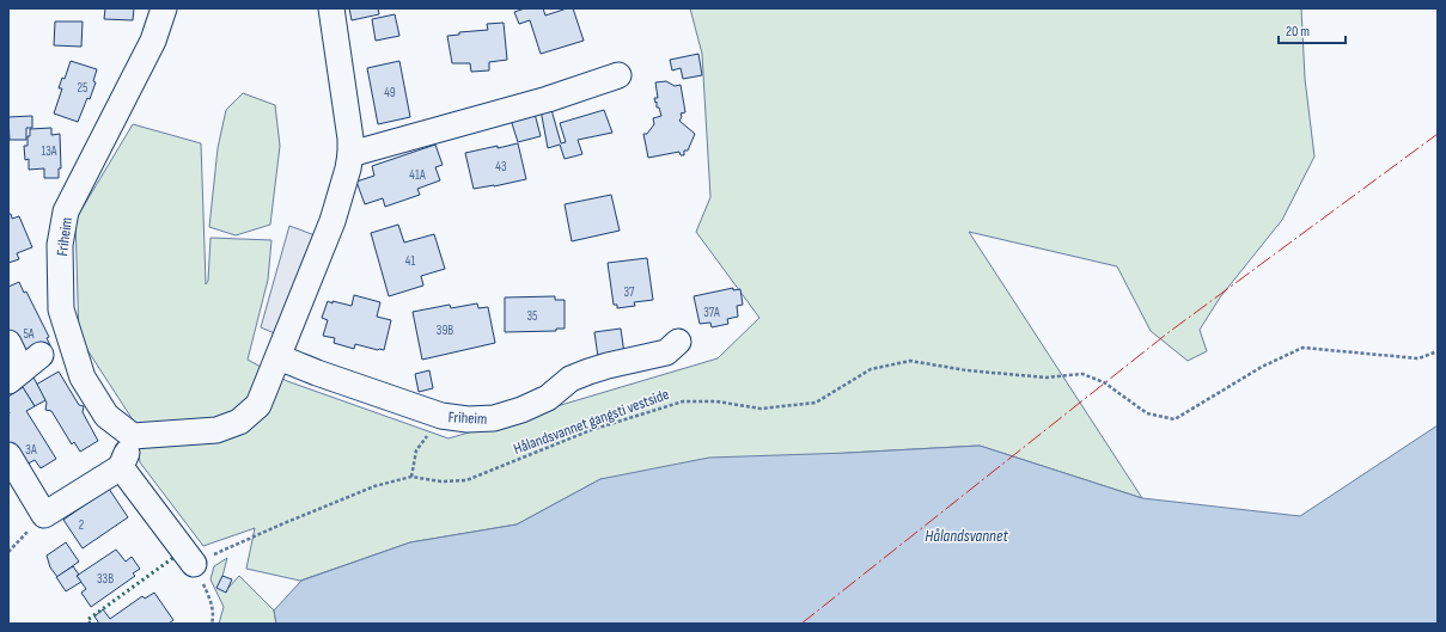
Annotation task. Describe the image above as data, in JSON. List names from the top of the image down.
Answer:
{
  "streets": {
    "street": ["Friheim"],
    "path": ["Hålandsvannet gangsti vestside"]
  },
  "water": ["Hålandsvannet"],
  "house_numbers": [
    "25",
    "49",
    "13A",
    "43",
    "41A",
    "41",
    "37",
    "37A",
    "35",
    "39B",
    "5A",
    "3A",
    "2",
    "33B"
  ],
  "scale_bar": "20 m"
}
